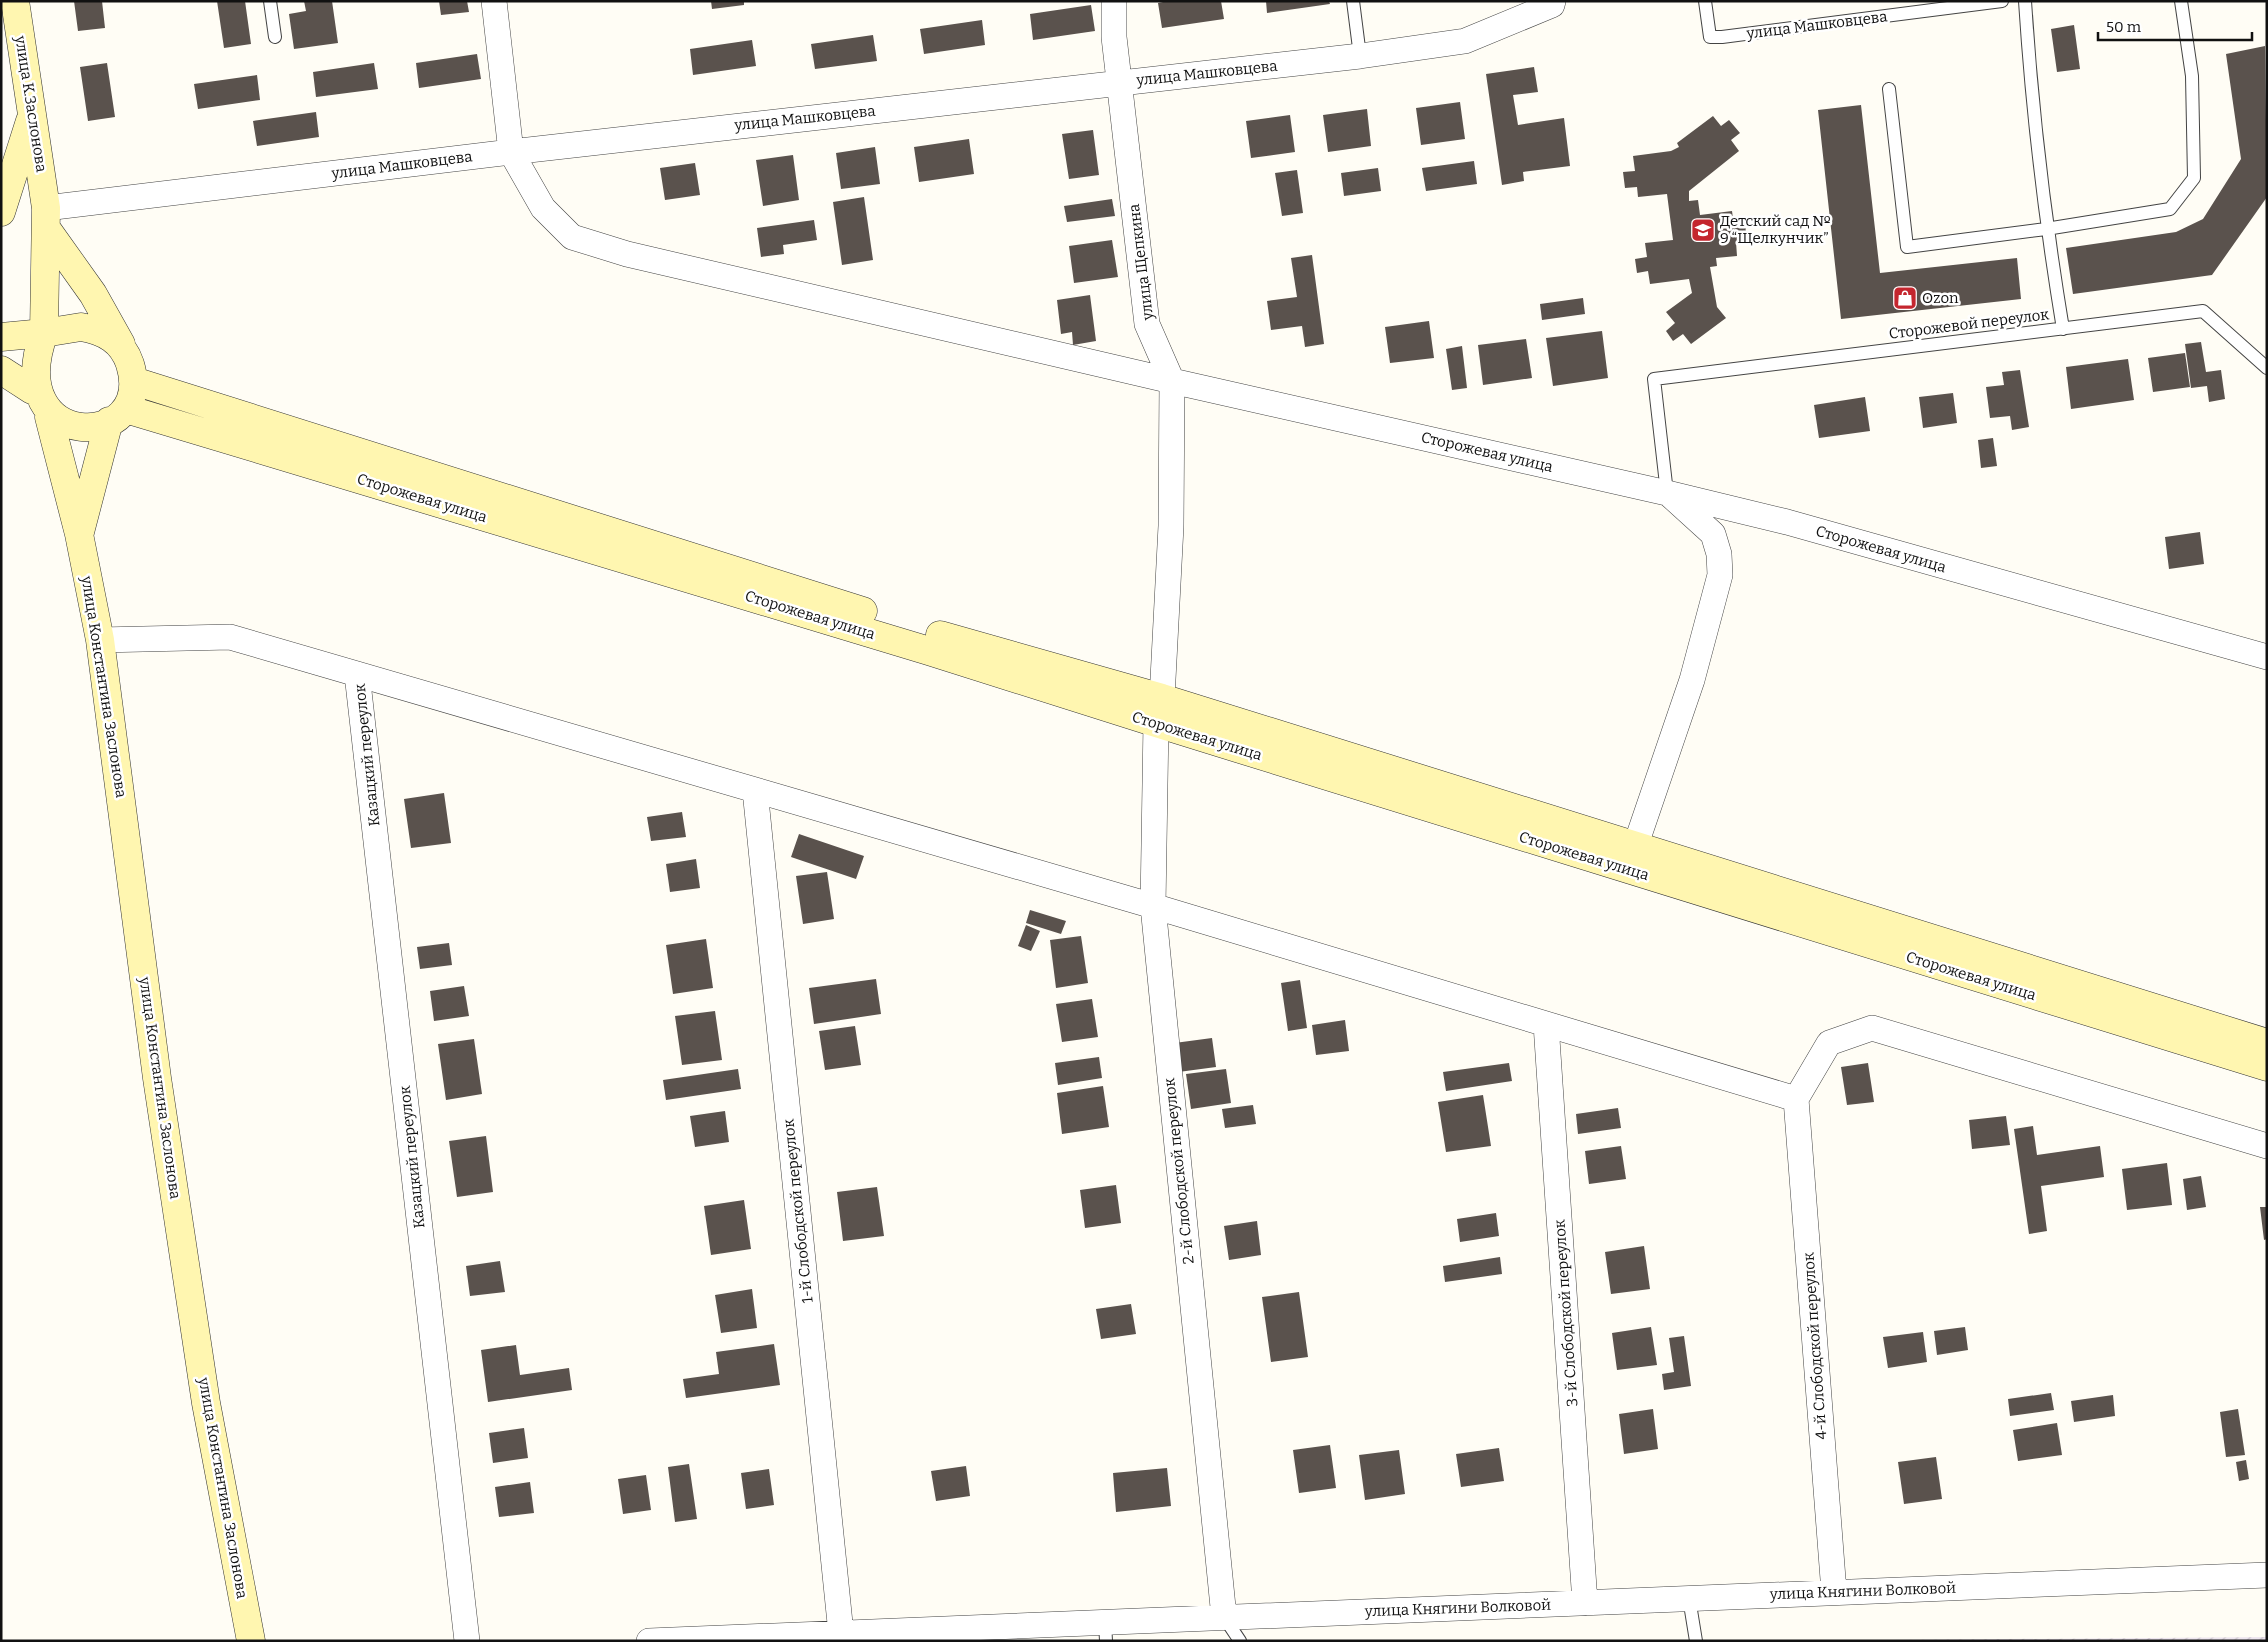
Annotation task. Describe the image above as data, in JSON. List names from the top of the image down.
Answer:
{
  "streets": {
    "main road": ["улица К.Заслонова", "Сторожевая улица", "улица Константина Заслонова"],
    "street": [
      "улица Машковцева",
      "улица Щепкина",
      "Казацкий переулок",
      "2-й Слободской переулок",
      "1-й Слободской переулок",
      "3-й Слободской переулок",
      "4-й Слободской переулок",
      "улица Княгини Волковой"
    ],
    "lane": ["Сторожевой переулок"]
  },
  "crossings": [
    ["улица Машковцева", "улица К.Заслонова"],
    ["улица Машковцева", "улица Щепкина"],
    ["улица Машковцева", "Сторожевая улица"],
    ["улица К.Заслонова", "Сторожевая улица"],
    ["улица К.Заслонова", "улица Константина Заслонова"],
    ["улица Щепкина", "Сторожевая улица"],
    ["улица Щепкина", "2-й Слободской переулок"],
    ["Сторожевой переулок", "Сторожевая улица"],
    ["Сторожевая улица", "улица Константина Заслонова"],
    ["Сторожевая улица", "2-й Слободской переулок"],
    ["2-й Слободской переулок", "улица Княгини Волковой"],
    ["1-й Слободской переулок", "улица Княгини Волковой"],
    ["3-й Слободской переулок", "улица Княгини Волковой"],
    ["4-й Слободской переулок", "улица Княгини Волковой"]
  ],
  "places": {
    "school or university": ["Детский сад № 9 “Щелкунчик”"],
    "shop": ["Ozon"]
  },
  "scale_bar": "50 m"
}
